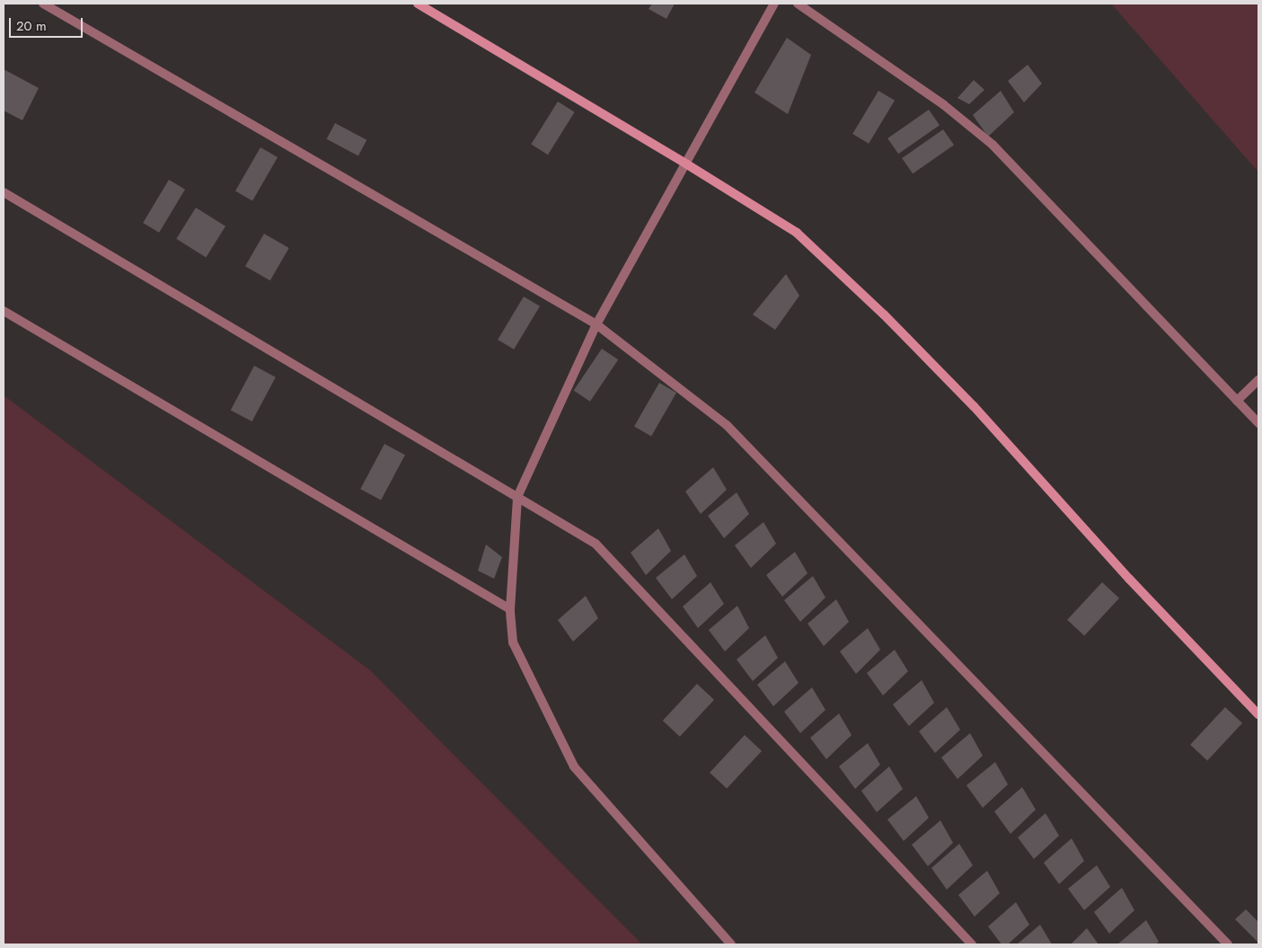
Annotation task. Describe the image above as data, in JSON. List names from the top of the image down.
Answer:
{
  "scale_bar": "20 m"
}
